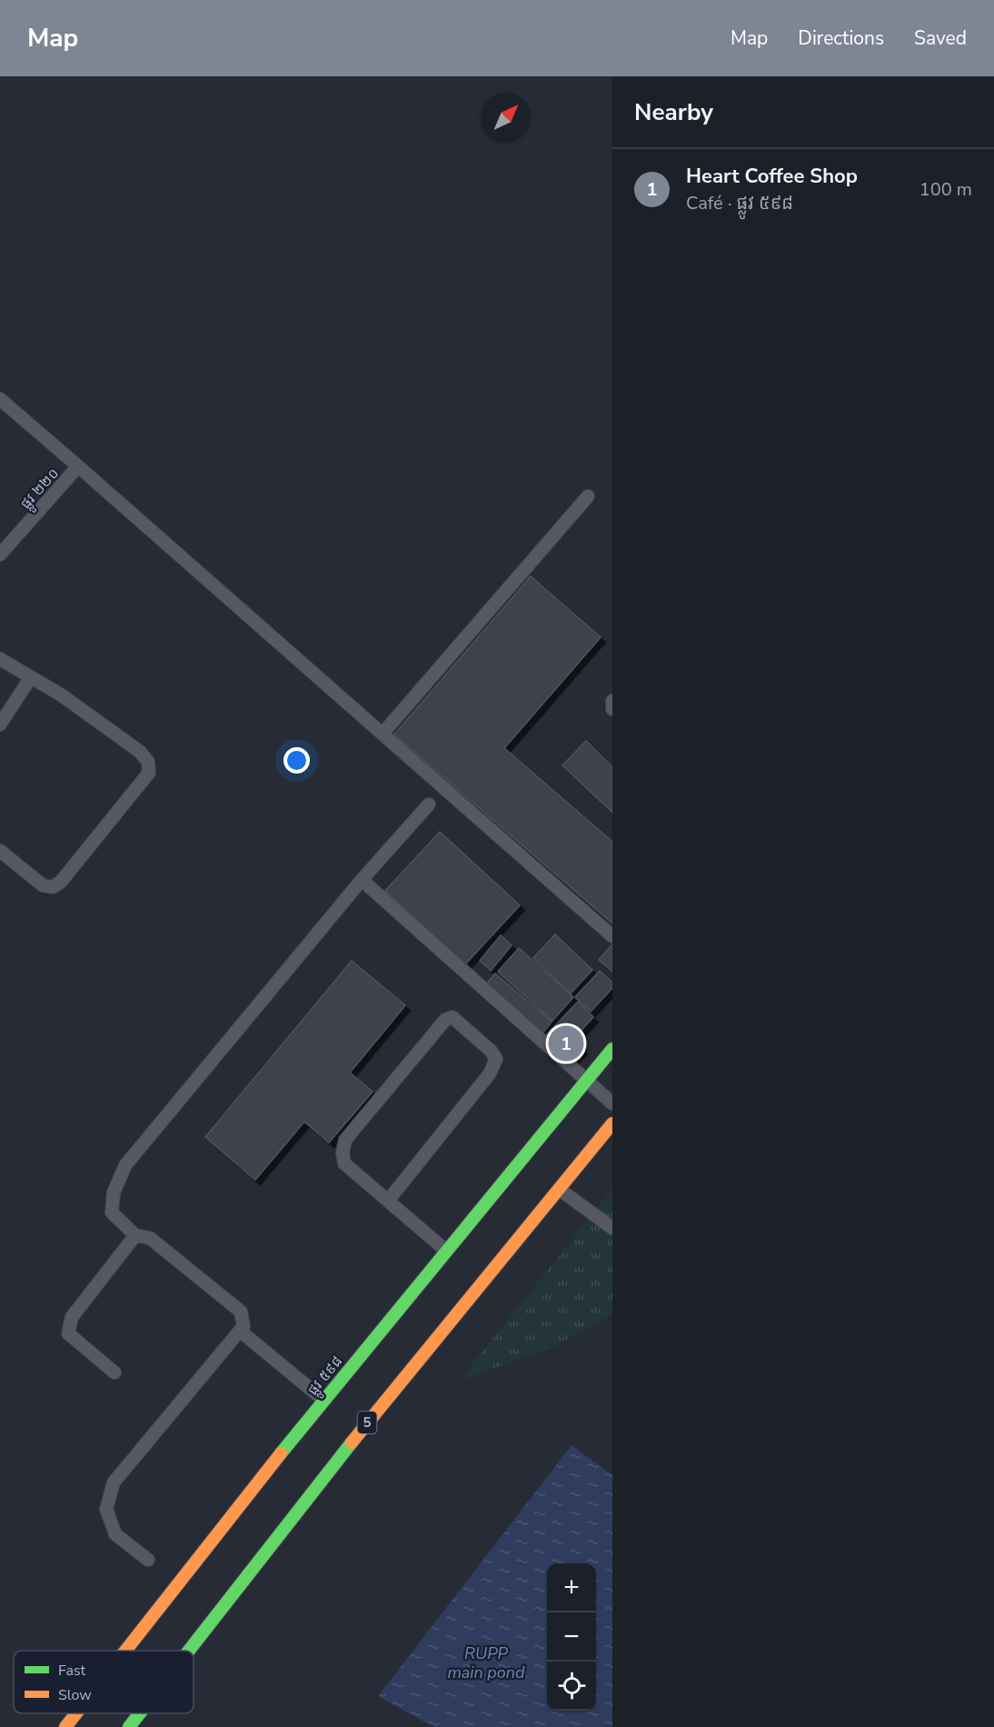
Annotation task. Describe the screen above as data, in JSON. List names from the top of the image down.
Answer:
{
  "streets": {
    "main road": ["ផ្លូវ ៥៩៨", "5"],
    "lane": ["ផ្លូវ ២២០"]
  },
  "water": ["RUPP main pond"],
  "legend": ["Fast", "Slow"],
  "north": "top right",
  "page": {
    "header": "Map",
    "nav": ["Map", "Directions", "Saved"],
    "heading": "Nearby",
    "list": [
      {
        "mark": "1",
        "name": "Heart Coffee Shop",
        "note": "Café · ផ្លូវ ៥៩៨",
        "value": "100 m"
      }
    ],
    "pins": "1",
    "map_buttons": ["+", "−"]
  }
}
